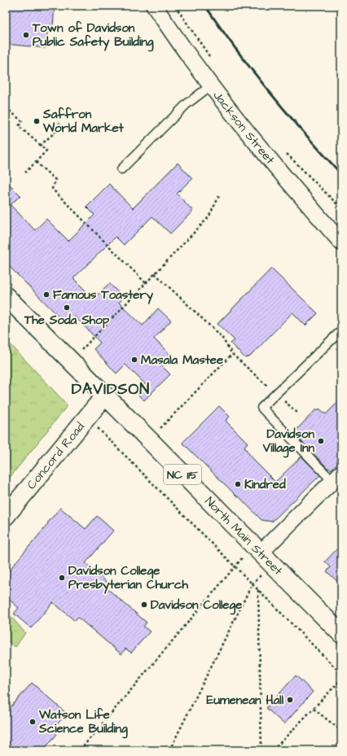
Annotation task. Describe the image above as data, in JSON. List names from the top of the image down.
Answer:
{
  "streets": {
    "main road": ["Concord Road", "NC 115", "North Main Street"],
    "street": ["Jackson Street"]
  },
  "crossings": [
    ["Concord Road", "NC 115"],
    ["Concord Road", "North Main Street"],
    ["NC 115", "North Main Street"]
  ],
  "districts": ["DAVIDSON"],
  "places": [
    "Town of Davidson Public Safety Building",
    "Saffron World Market",
    "Famous Toastery",
    "The Soda Shop",
    "Masala Mastee",
    "Davidson Village Inn",
    "Kindred",
    "Davidson College Presbyterian Church",
    "Davidson College",
    "Eumenean Hall",
    "Watson Life Science Building"
  ]
}
